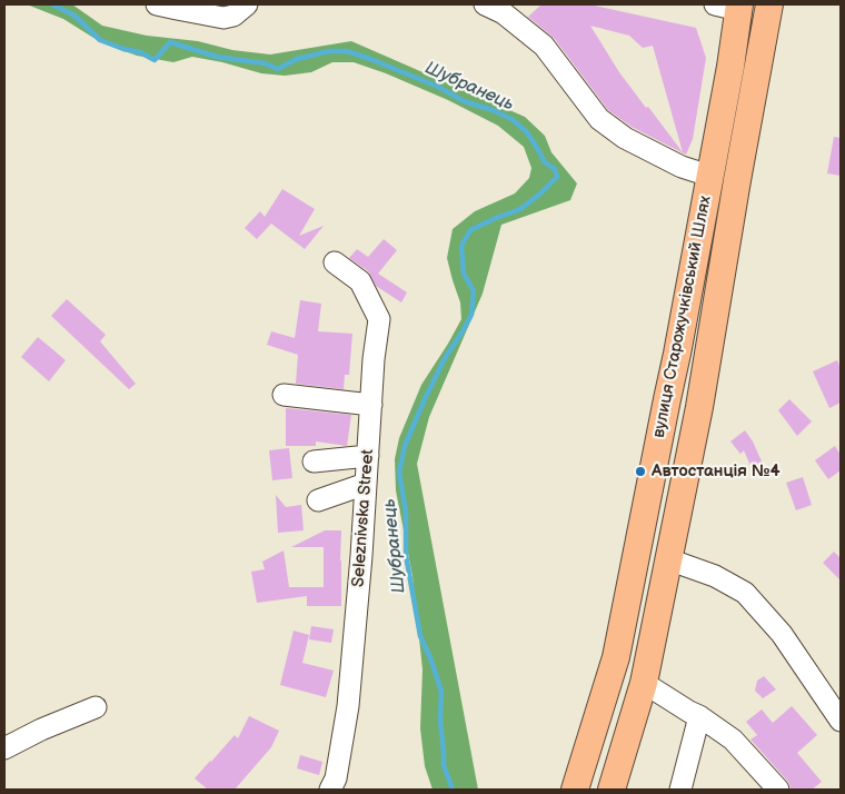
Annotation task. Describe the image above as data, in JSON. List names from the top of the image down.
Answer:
{
  "streets": {
    "main road": ["вулиця Старожучківський Шлях"],
    "street": ["Seleznivska Street"]
  },
  "water": ["Шубранець"],
  "places": ["Автостанція №4"]
}
